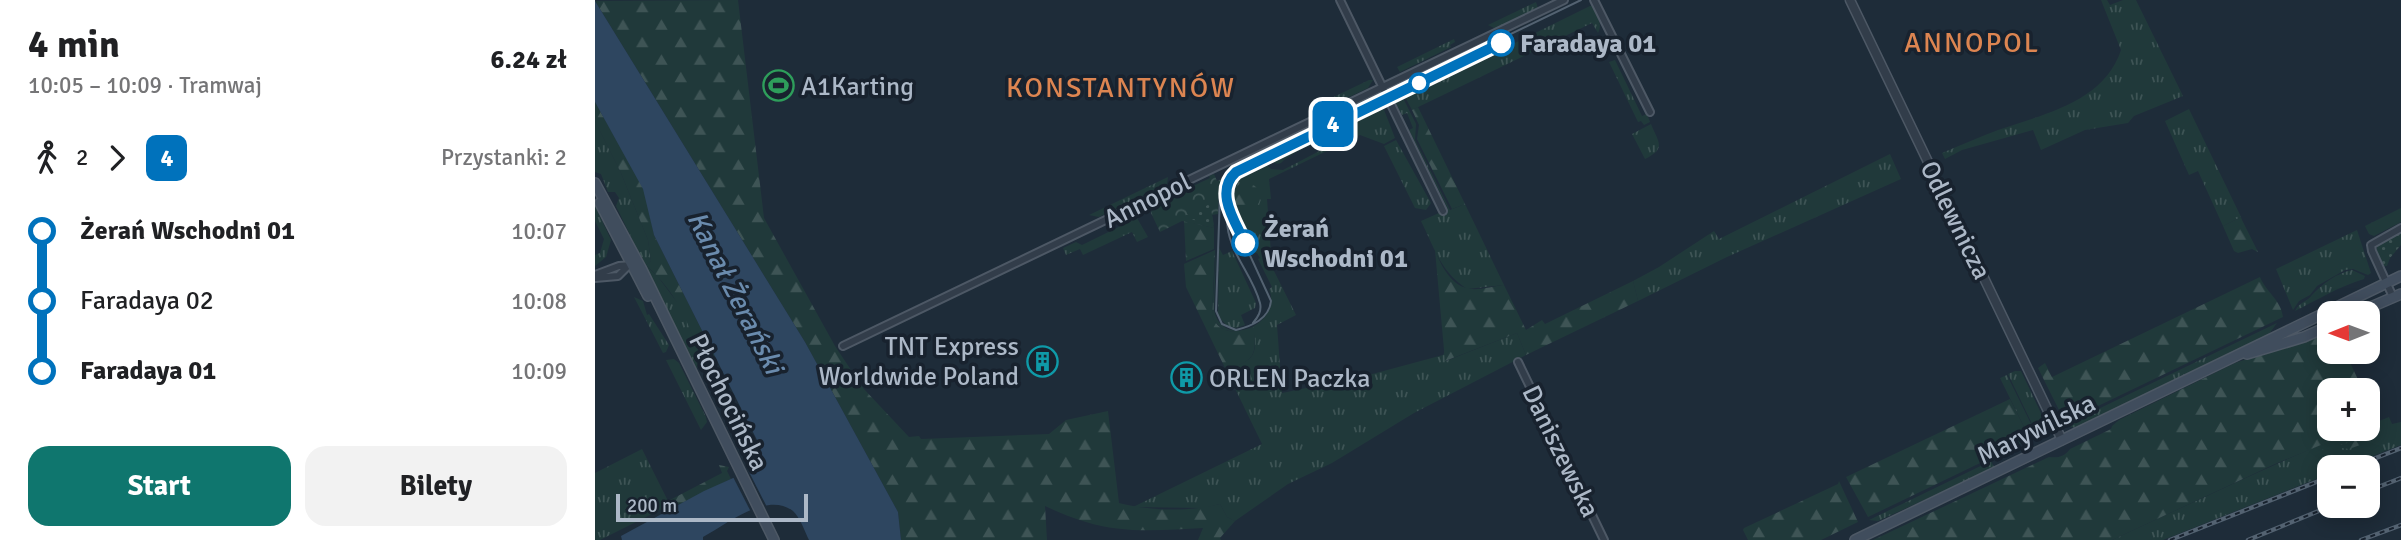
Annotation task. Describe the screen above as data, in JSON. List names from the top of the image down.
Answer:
{
  "streets": {
    "main road": ["Płochocińska", "Marywilska"],
    "street": ["Annopol", "Odlewnicza", "Daniszewska"]
  },
  "crossings": [
    ["Odlewnicza", "Marywilska"]
  ],
  "districts": ["ANNOPOL", "KONSTANTYNÓW"],
  "water": ["Kanał Żerański"],
  "places": {
    "other": ["Faradaya 01", "Żerań Wschodni 01"],
    "sports": ["A1Karting"],
    "building": ["TNT Express Worldwide Poland", "ORLEN Paczka"]
  },
  "lines": ["tram line 4"],
  "scale_bar": "200 m",
  "north": "left",
  "page": {
    "heading": ["4 min", "10:05 – 10:09 · Tramwaj", "6.24 zł"],
    "on_map": "4",
    "legs": ["2", "4", "Przystanki: 2"],
    "list": [
      {
        "name": "Żerań Wschodni 01",
        "value": "10:07"
      },
      {
        "name": "Faradaya 02",
        "value": "10:08"
      },
      {
        "name": "Faradaya 01",
        "value": "10:09"
      }
    ],
    "map_buttons": ["+", "−"],
    "buttons": ["Start", "Bilety"],
    "scale": "200 m"
  }
}
